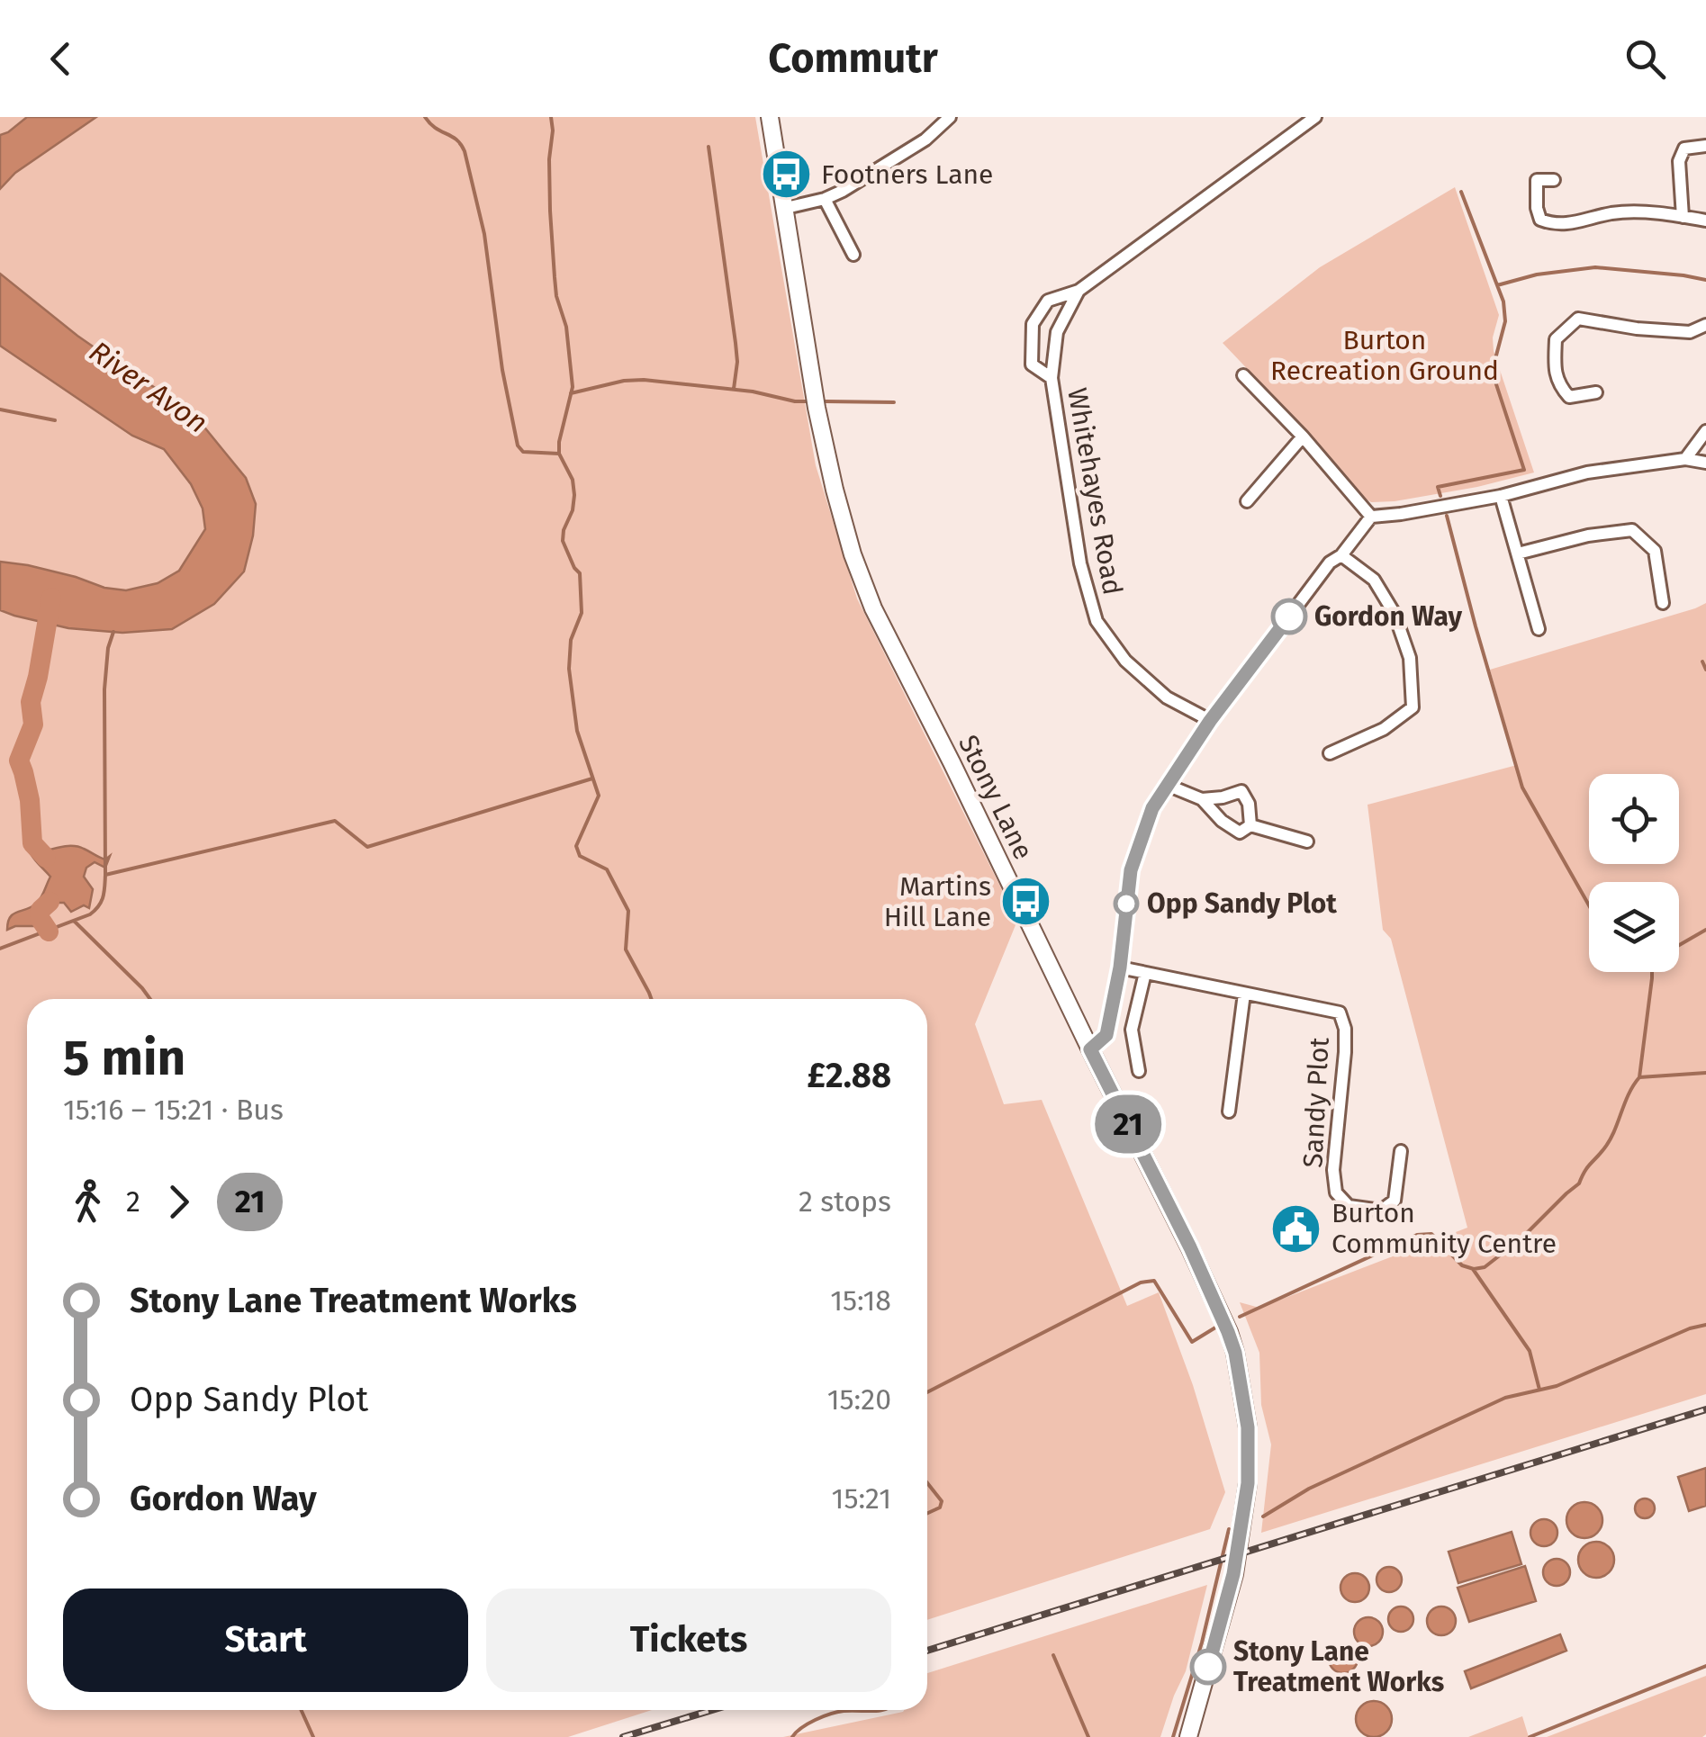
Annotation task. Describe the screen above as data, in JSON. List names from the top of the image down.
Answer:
{
  "streets": {
    "main road": ["Stony Lane"],
    "street": ["Whitehayes Road", "Sandy Plot"]
  },
  "water": ["River Avon"],
  "parks": ["Burton Recreation Ground"],
  "places": {
    "bus stop": ["Footners Lane", "Martins Hill Lane"],
    "other": ["Gordon Way", "Opp Sandy Plot", "Stony Lane Treatment Works"],
    "public building": ["Burton Community Centre"]
  },
  "lines": ["bus line 21"],
  "page": {
    "header": "Commutr",
    "on_map": "21",
    "heading": ["5 min", "15:16 – 15:21 · Bus", "£2.88"],
    "legs": ["2", "21", "2 stops"],
    "list": [
      {
        "name": "Stony Lane Treatment Works",
        "value": "15:18"
      },
      {
        "name": "Opp Sandy Plot",
        "value": "15:20"
      },
      {
        "name": "Gordon Way",
        "value": "15:21"
      }
    ],
    "buttons": ["Start", "Tickets"]
  }
}
